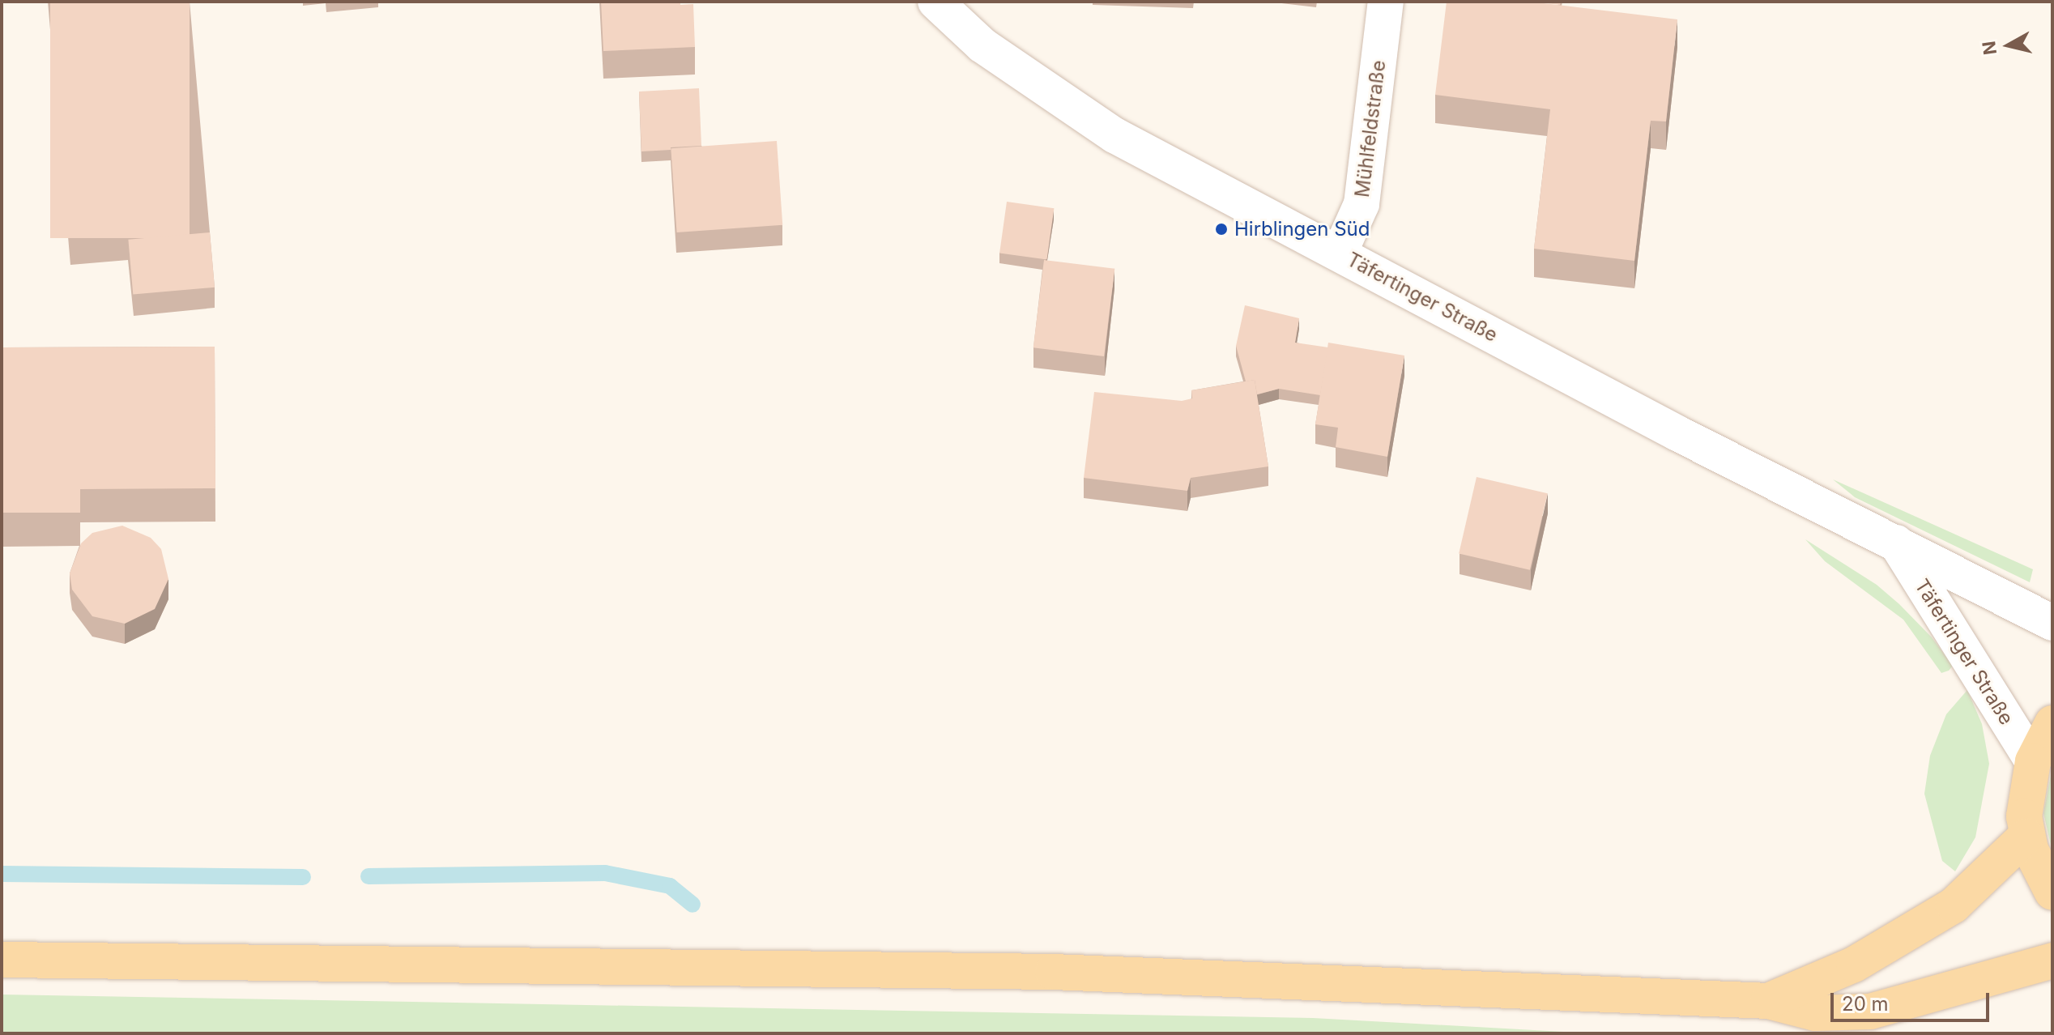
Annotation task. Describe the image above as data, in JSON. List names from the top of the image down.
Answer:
{
  "streets": {
    "street": ["Mühlfeldstraße", "Täfertinger Straße"]
  },
  "crossings": [
    ["Mühlfeldstraße", "Täfertinger Straße"]
  ],
  "places": ["Hirblingen Süd"],
  "scale_bar": "20 m",
  "north": "left"
}
